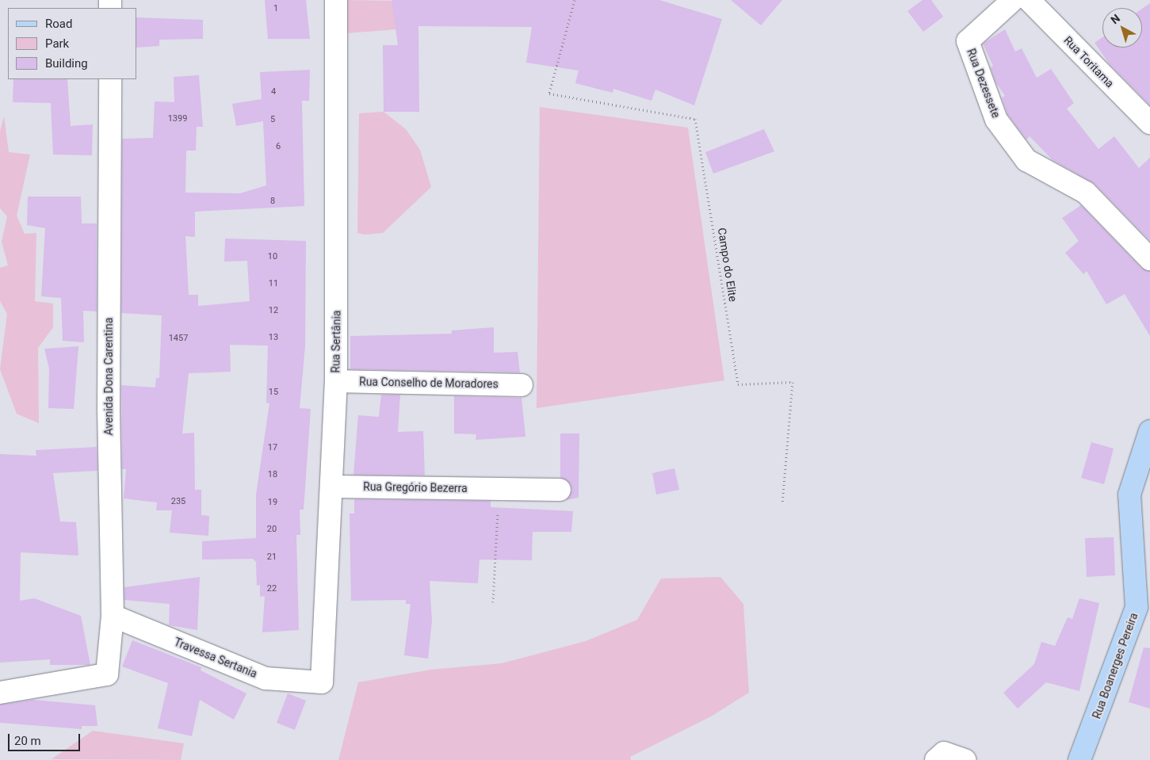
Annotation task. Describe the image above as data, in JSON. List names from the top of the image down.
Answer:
{
  "streets": {
    "main road": ["Rua Boanerges Pereira"],
    "street": [
      "Rua Toritama",
      "Rua Dezessete",
      "Rua Sertânia",
      "Avenida Dona Carentina",
      "Rua Conselho de Moradores",
      "Rua Gregório Bezerra",
      "Travessa Sertania"
    ],
    "path": ["Campo do Elite"]
  },
  "crossings": [
    ["Rua Sertânia", "Rua Conselho de Moradores"],
    ["Rua Sertânia", "Rua Gregório Bezerra"],
    ["Rua Sertânia", "Travessa Sertania"],
    ["Avenida Dona Carentina", "Travessa Sertania"]
  ],
  "house_numbers": [
    "1",
    "4",
    "1399",
    "5",
    "6",
    "8",
    "10",
    "11",
    "12",
    "13",
    "1457",
    "15",
    "17",
    "18",
    "235",
    "19",
    "20",
    "21",
    "22"
  ],
  "legend": ["Road", "Park", "Building"],
  "scale_bar": "20 m",
  "north": "top left"
}
